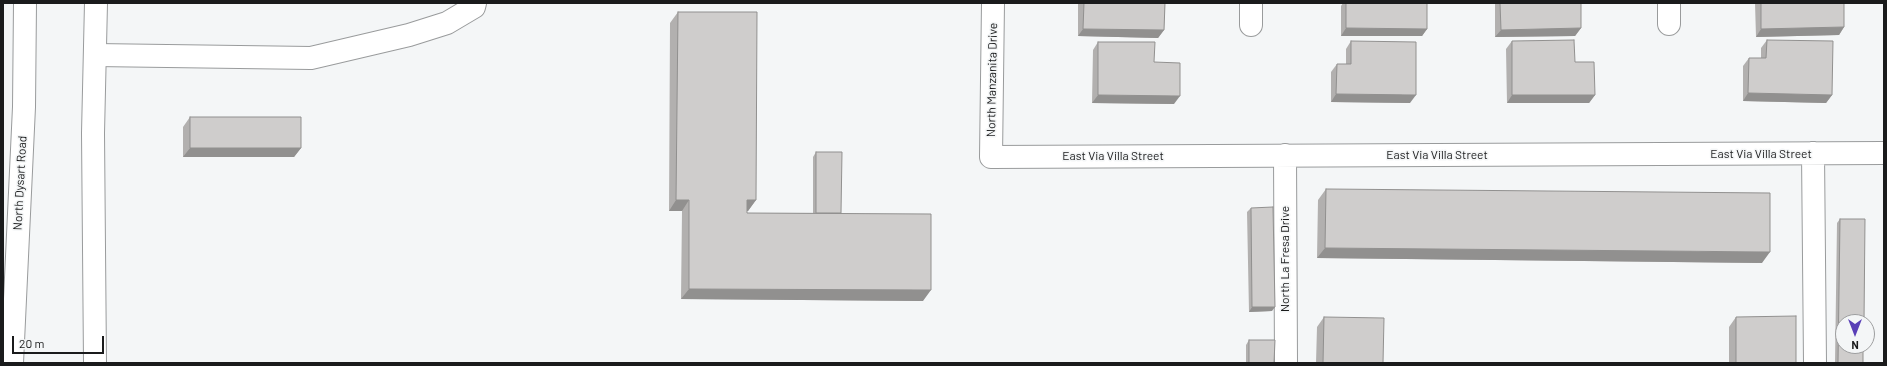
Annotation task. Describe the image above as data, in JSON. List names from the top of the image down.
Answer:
{
  "streets": {
    "street": [
      "North Manzanita Drive",
      "East Via Villa Street",
      "North Dysart Road",
      "North La Fresa Drive"
    ]
  },
  "crossings": [
    ["North Manzanita Drive", "East Via Villa Street"],
    ["East Via Villa Street", "North La Fresa Drive"]
  ],
  "scale_bar": "20 m",
  "north": "bottom"
}
